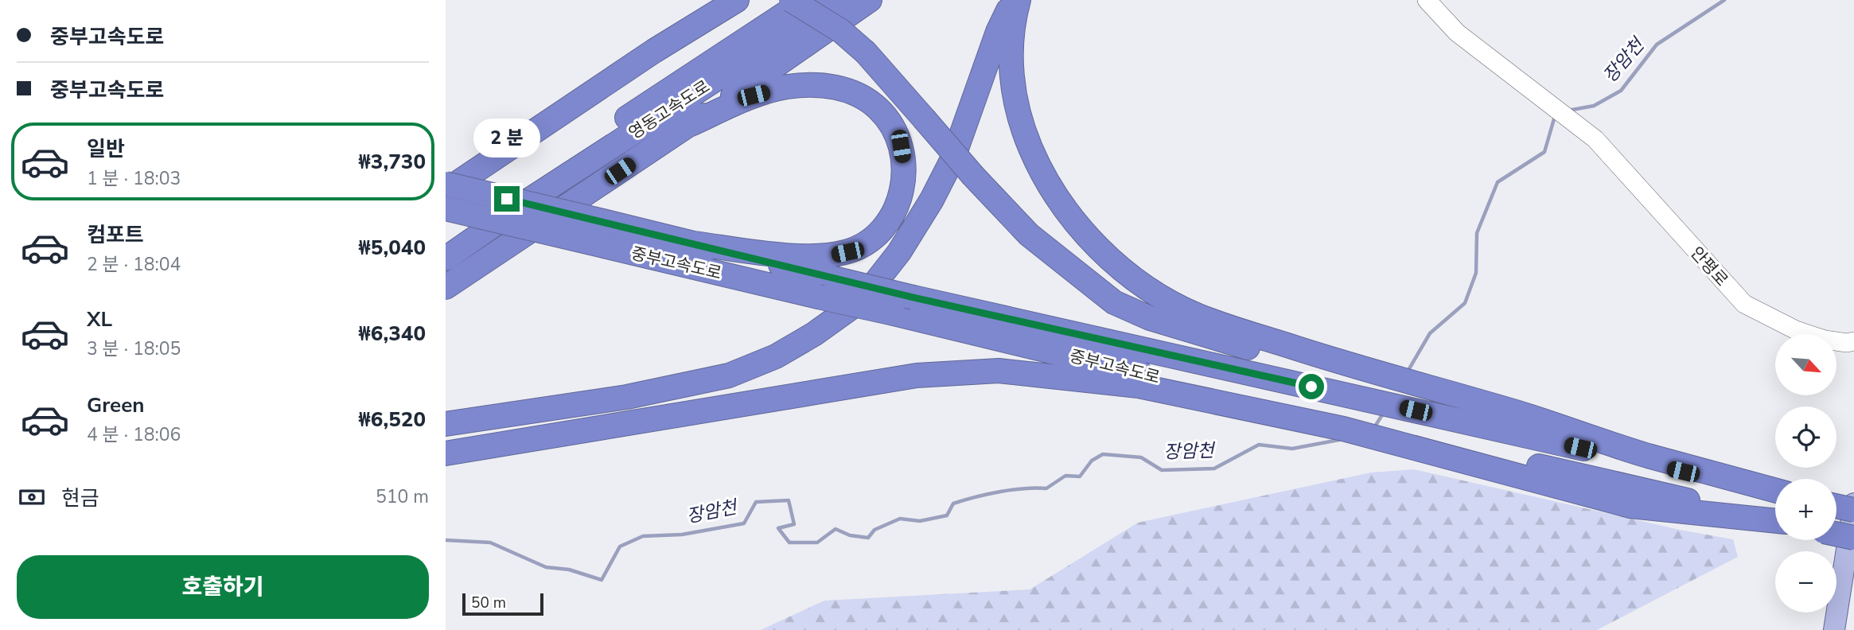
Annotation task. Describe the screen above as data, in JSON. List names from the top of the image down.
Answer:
{
  "streets": {
    "highway": ["영동고속도로", "중부고속도로"],
    "street": ["안평로"]
  },
  "water": ["장암천"],
  "scale_bar": "50 m",
  "north": "bottom right",
  "page": {
    "banner": ["중부고속도로", "중부고속도로"],
    "bubble": "2 분",
    "list": [
      {
        "name": "일반",
        "note": "1 분 · 18:03",
        "value": "₩3,730"
      },
      {
        "name": "컴포트",
        "note": "2 분 · 18:04",
        "value": "₩5,040"
      },
      {
        "name": "XL",
        "note": "3 분 · 18:05",
        "value": "₩6,340"
      },
      {
        "name": "Green",
        "note": "4 분 · 18:06",
        "value": "₩6,520"
      }
    ],
    "map_buttons": ["+", "−"],
    "pay": ["현금", "510 m"],
    "buttons": "호출하기",
    "scale": "50 m"
  }
}
